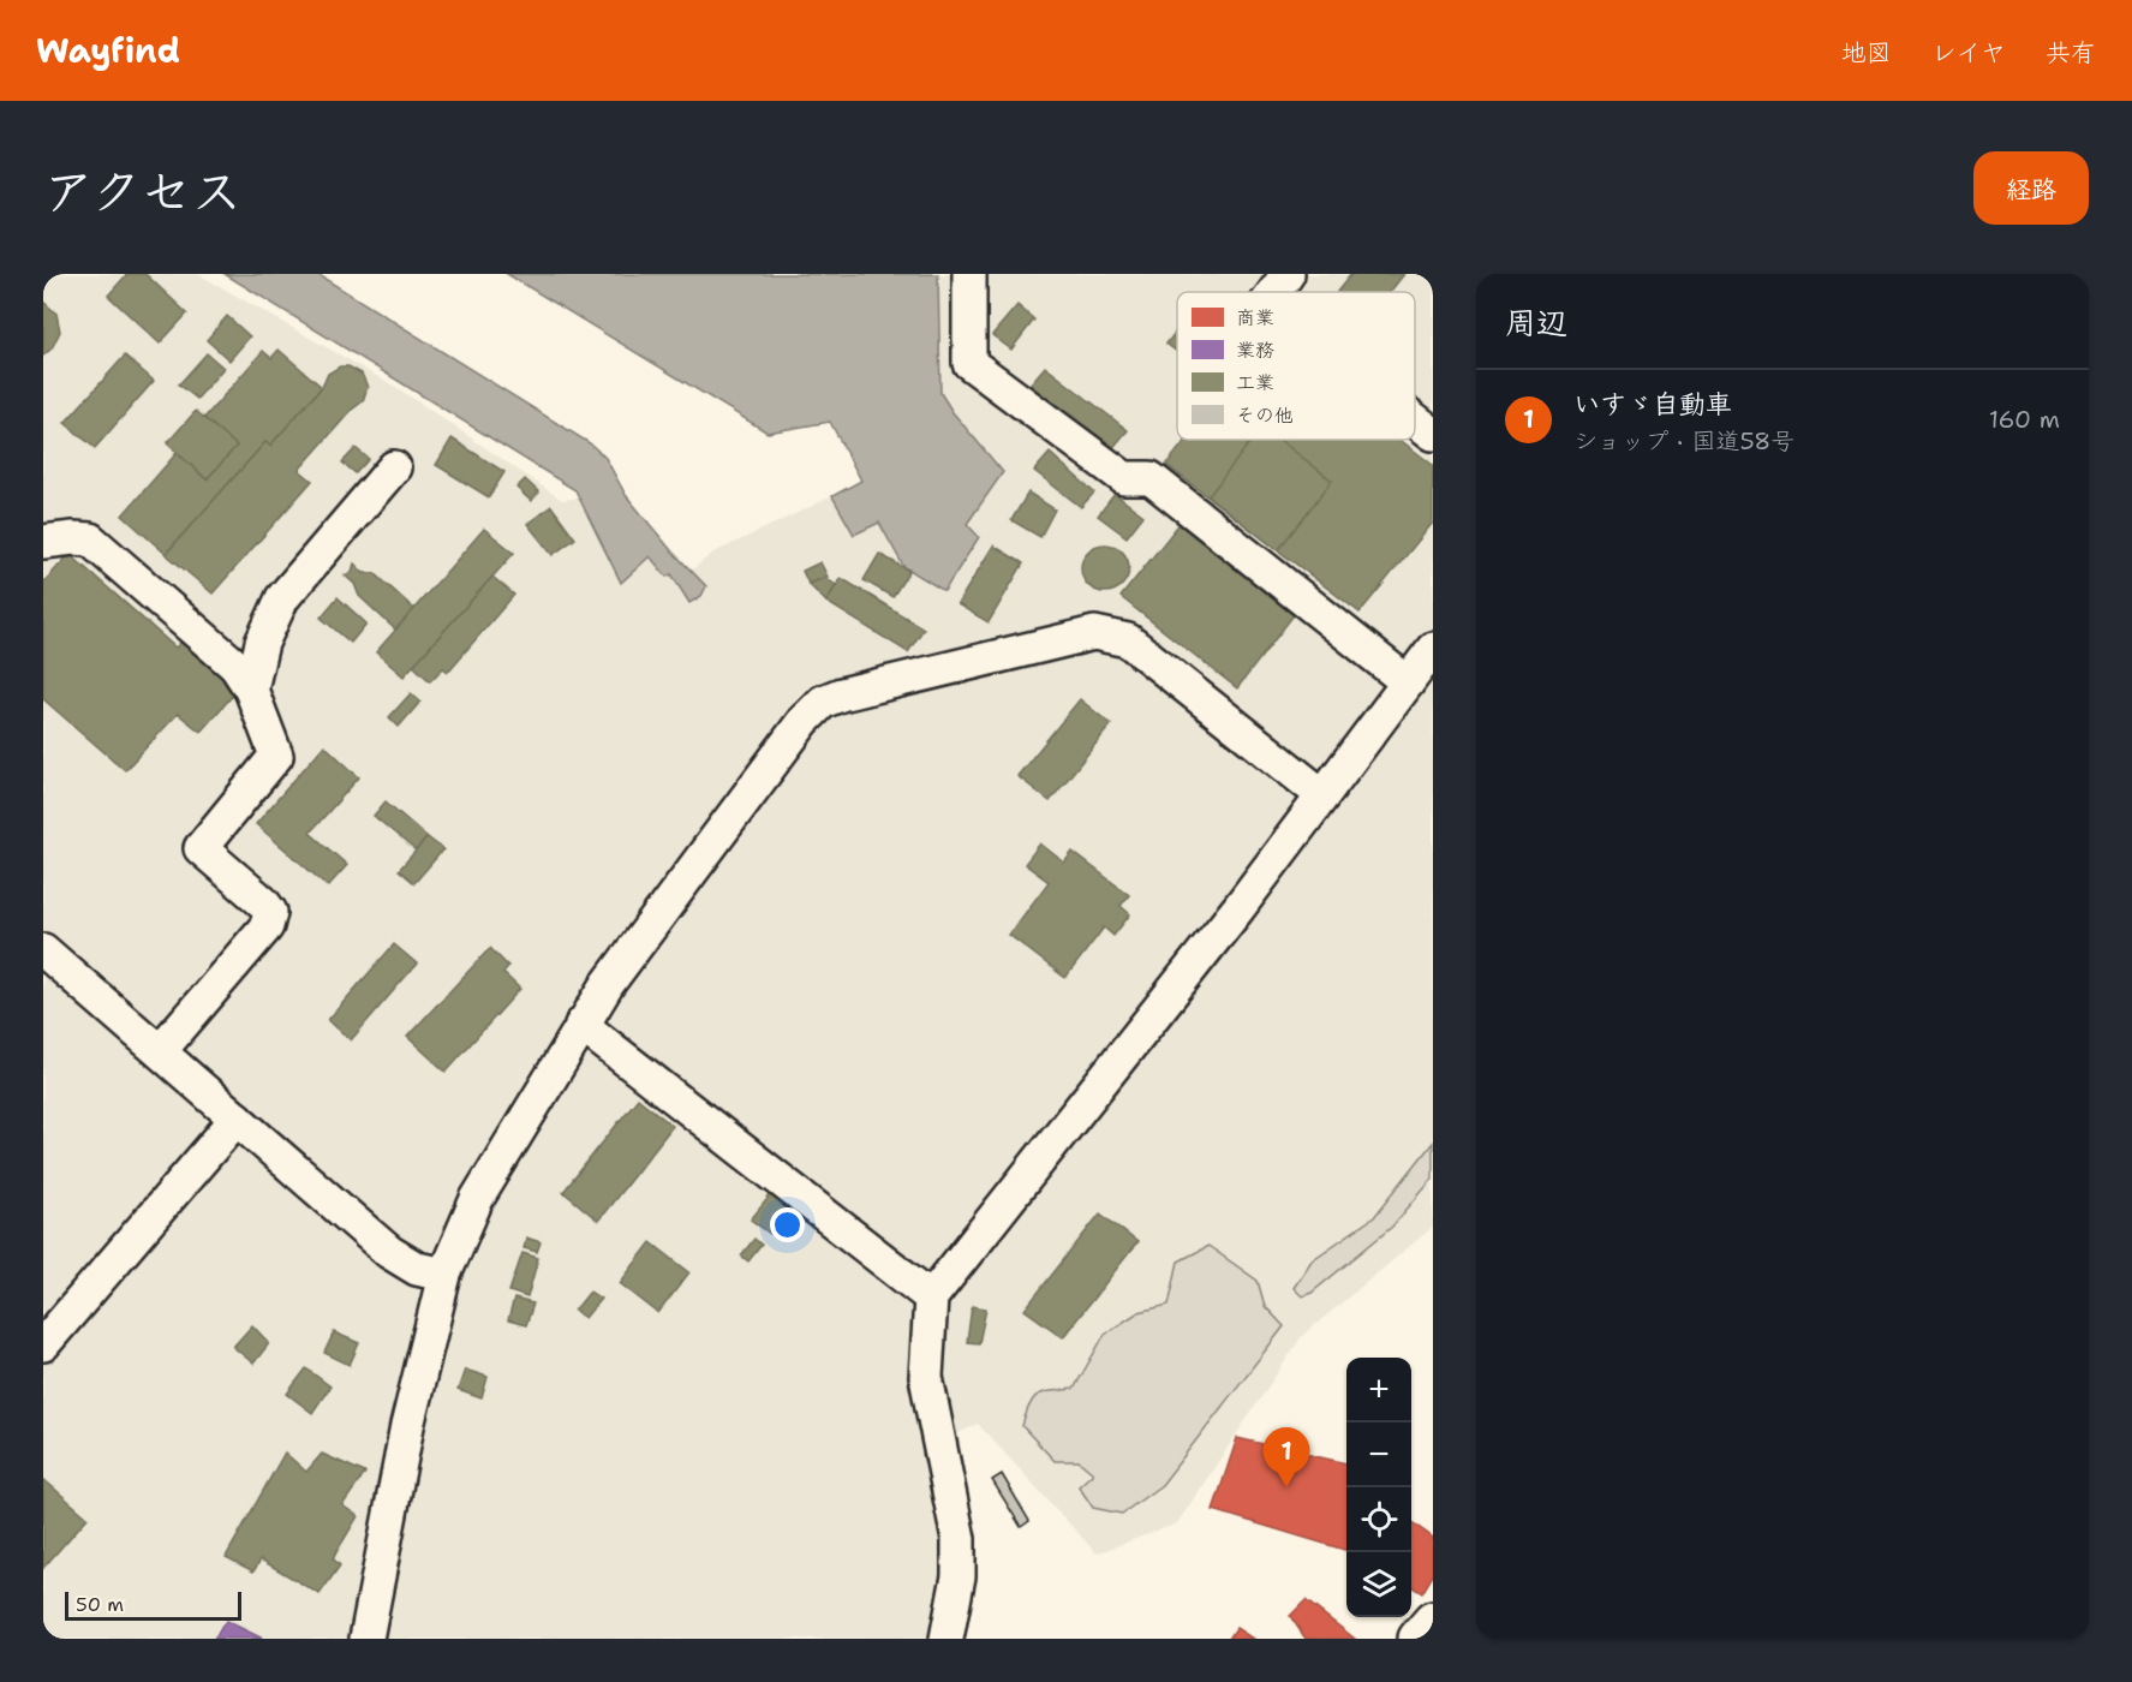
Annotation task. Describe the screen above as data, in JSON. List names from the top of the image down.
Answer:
{
  "legend": [
    "商業",
    "業務",
    "工業",
    "その他"
  ],
  "scale_bar": "50 m",
  "page": {
    "header": "Wayfind",
    "nav": ["地図", "レイヤ", "共有"],
    "title": "アクセス",
    "buttons": "経路",
    "heading": "周辺",
    "list": [
      {
        "mark": "1",
        "name": "いすゞ自動車",
        "note": "ショップ · 国道58号",
        "value": "160 m"
      }
    ],
    "map_buttons": ["+", "−"],
    "pins": "1",
    "scale": "50 m"
  }
}
